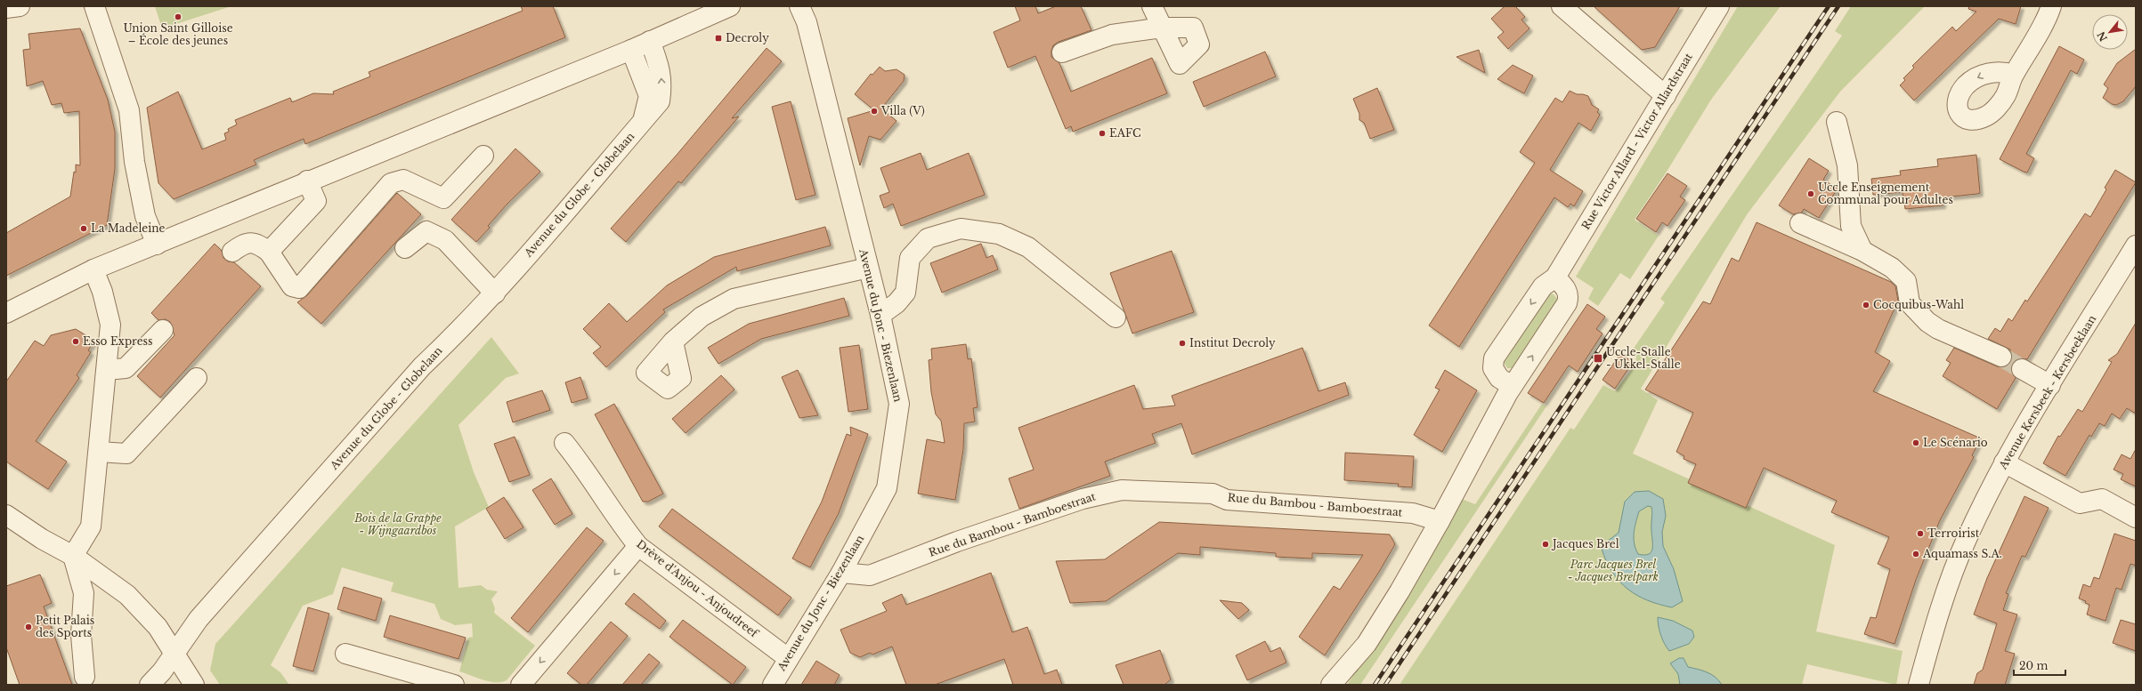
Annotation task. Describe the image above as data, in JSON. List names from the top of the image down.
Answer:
{
  "streets": {
    "street": [
      "Rue Victor Allard - Victor Allardstraat",
      "Avenue du Globe - Globelaan",
      "Avenue du Jonc - Biezenlaan",
      "Avenue Kersbeek - Kersbeeklaan",
      "Rue du Bambou - Bamboestraat",
      "Drève d'Anjou - Anjoudreef"
    ]
  },
  "crossings": [
    ["Avenue du Jonc - Biezenlaan", "Rue du Bambou - Bamboestraat"],
    ["Avenue du Jonc - Biezenlaan", "Drève d'Anjou - Anjoudreef"]
  ],
  "parks": ["Bois de la Grappe - Wijngaardbos", "Parc Jacques Brel - Jacques Brelpark"],
  "places": {
    "other": [
      "Union Saint Gilloise – École des jeunes",
      "Villa (V)",
      "EAFC",
      "Uccle Enseignement Communal pour Adultes",
      "La Madeleine",
      "Cocquibus-Wahl",
      "Esso Express",
      "Institut Decroly",
      "Le Scénario",
      "Terroirist",
      "Jacques Brel",
      "Aquamass S.A.",
      "Petit Palais des Sports"
    ],
    "transit": ["Decroly", "Uccle-Stalle - Ukkel-Stalle"]
  },
  "scale_bar": "20 m",
  "north": "bottom left"
}
